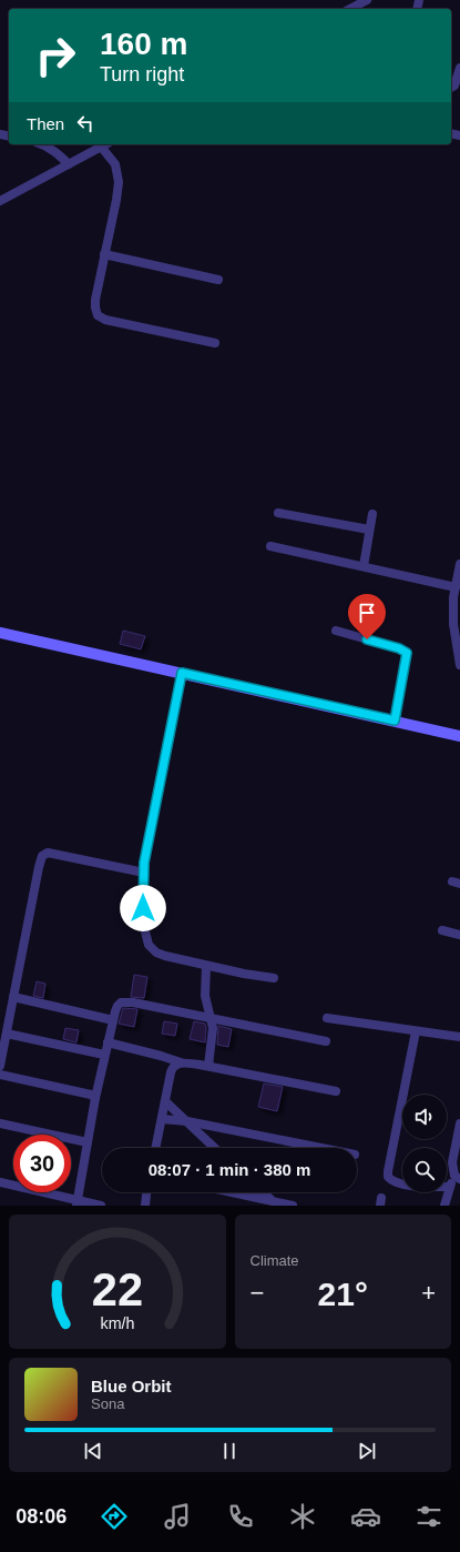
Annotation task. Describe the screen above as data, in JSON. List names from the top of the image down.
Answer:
{
  "page": {
    "turn": ["160 m", "Turn right"],
    "then": "Then",
    "limit": "30",
    "trip": "08:07 · 1 min · 380 m",
    "tile": "Climate",
    "heat": ["−", "21°", "+"],
    "song": ["Blue Orbit", "Sona"],
    "tabs": "08:06",
    "gauge": ["22", "km/h"]
  }
}
